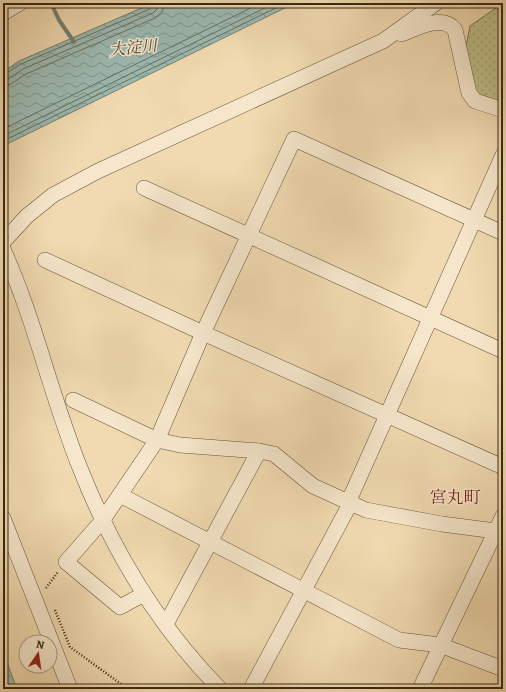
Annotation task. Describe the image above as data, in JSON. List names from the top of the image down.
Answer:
{
  "districts": ["宮丸町"],
  "water": ["大淀川"],
  "north": "top"
}
